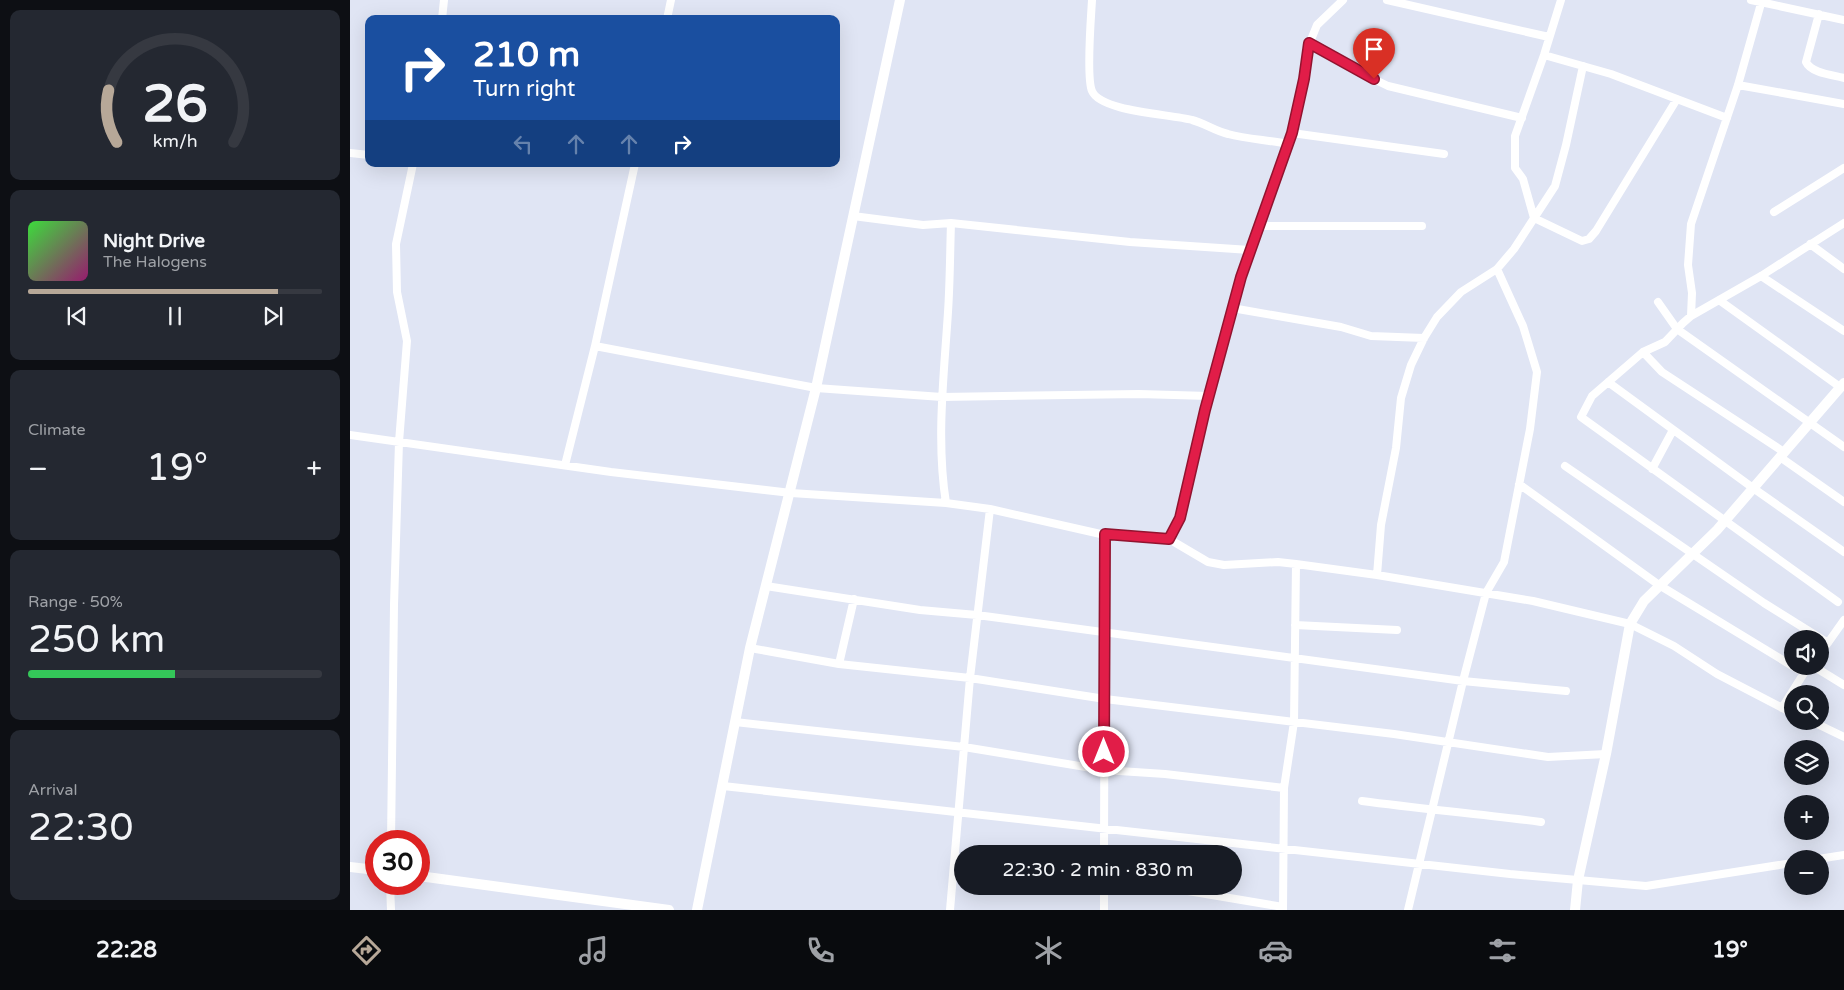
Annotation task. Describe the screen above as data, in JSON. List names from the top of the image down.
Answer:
{
  "page": {
    "turn": ["210 m", "Turn right"],
    "song": ["Night Drive", "The Halogens"],
    "tile": [
      "Climate",
      ["Range · 50%", "250 km"],
      ["Arrival", "22:30"]
    ],
    "heat": ["−", "19°", "+"],
    "map_buttons": ["+", "−"],
    "limit": "30",
    "trip": "22:30 · 2 min · 830 m",
    "tabs": ["22:28", "19°"],
    "gauge": ["26", "km/h"]
  }
}
